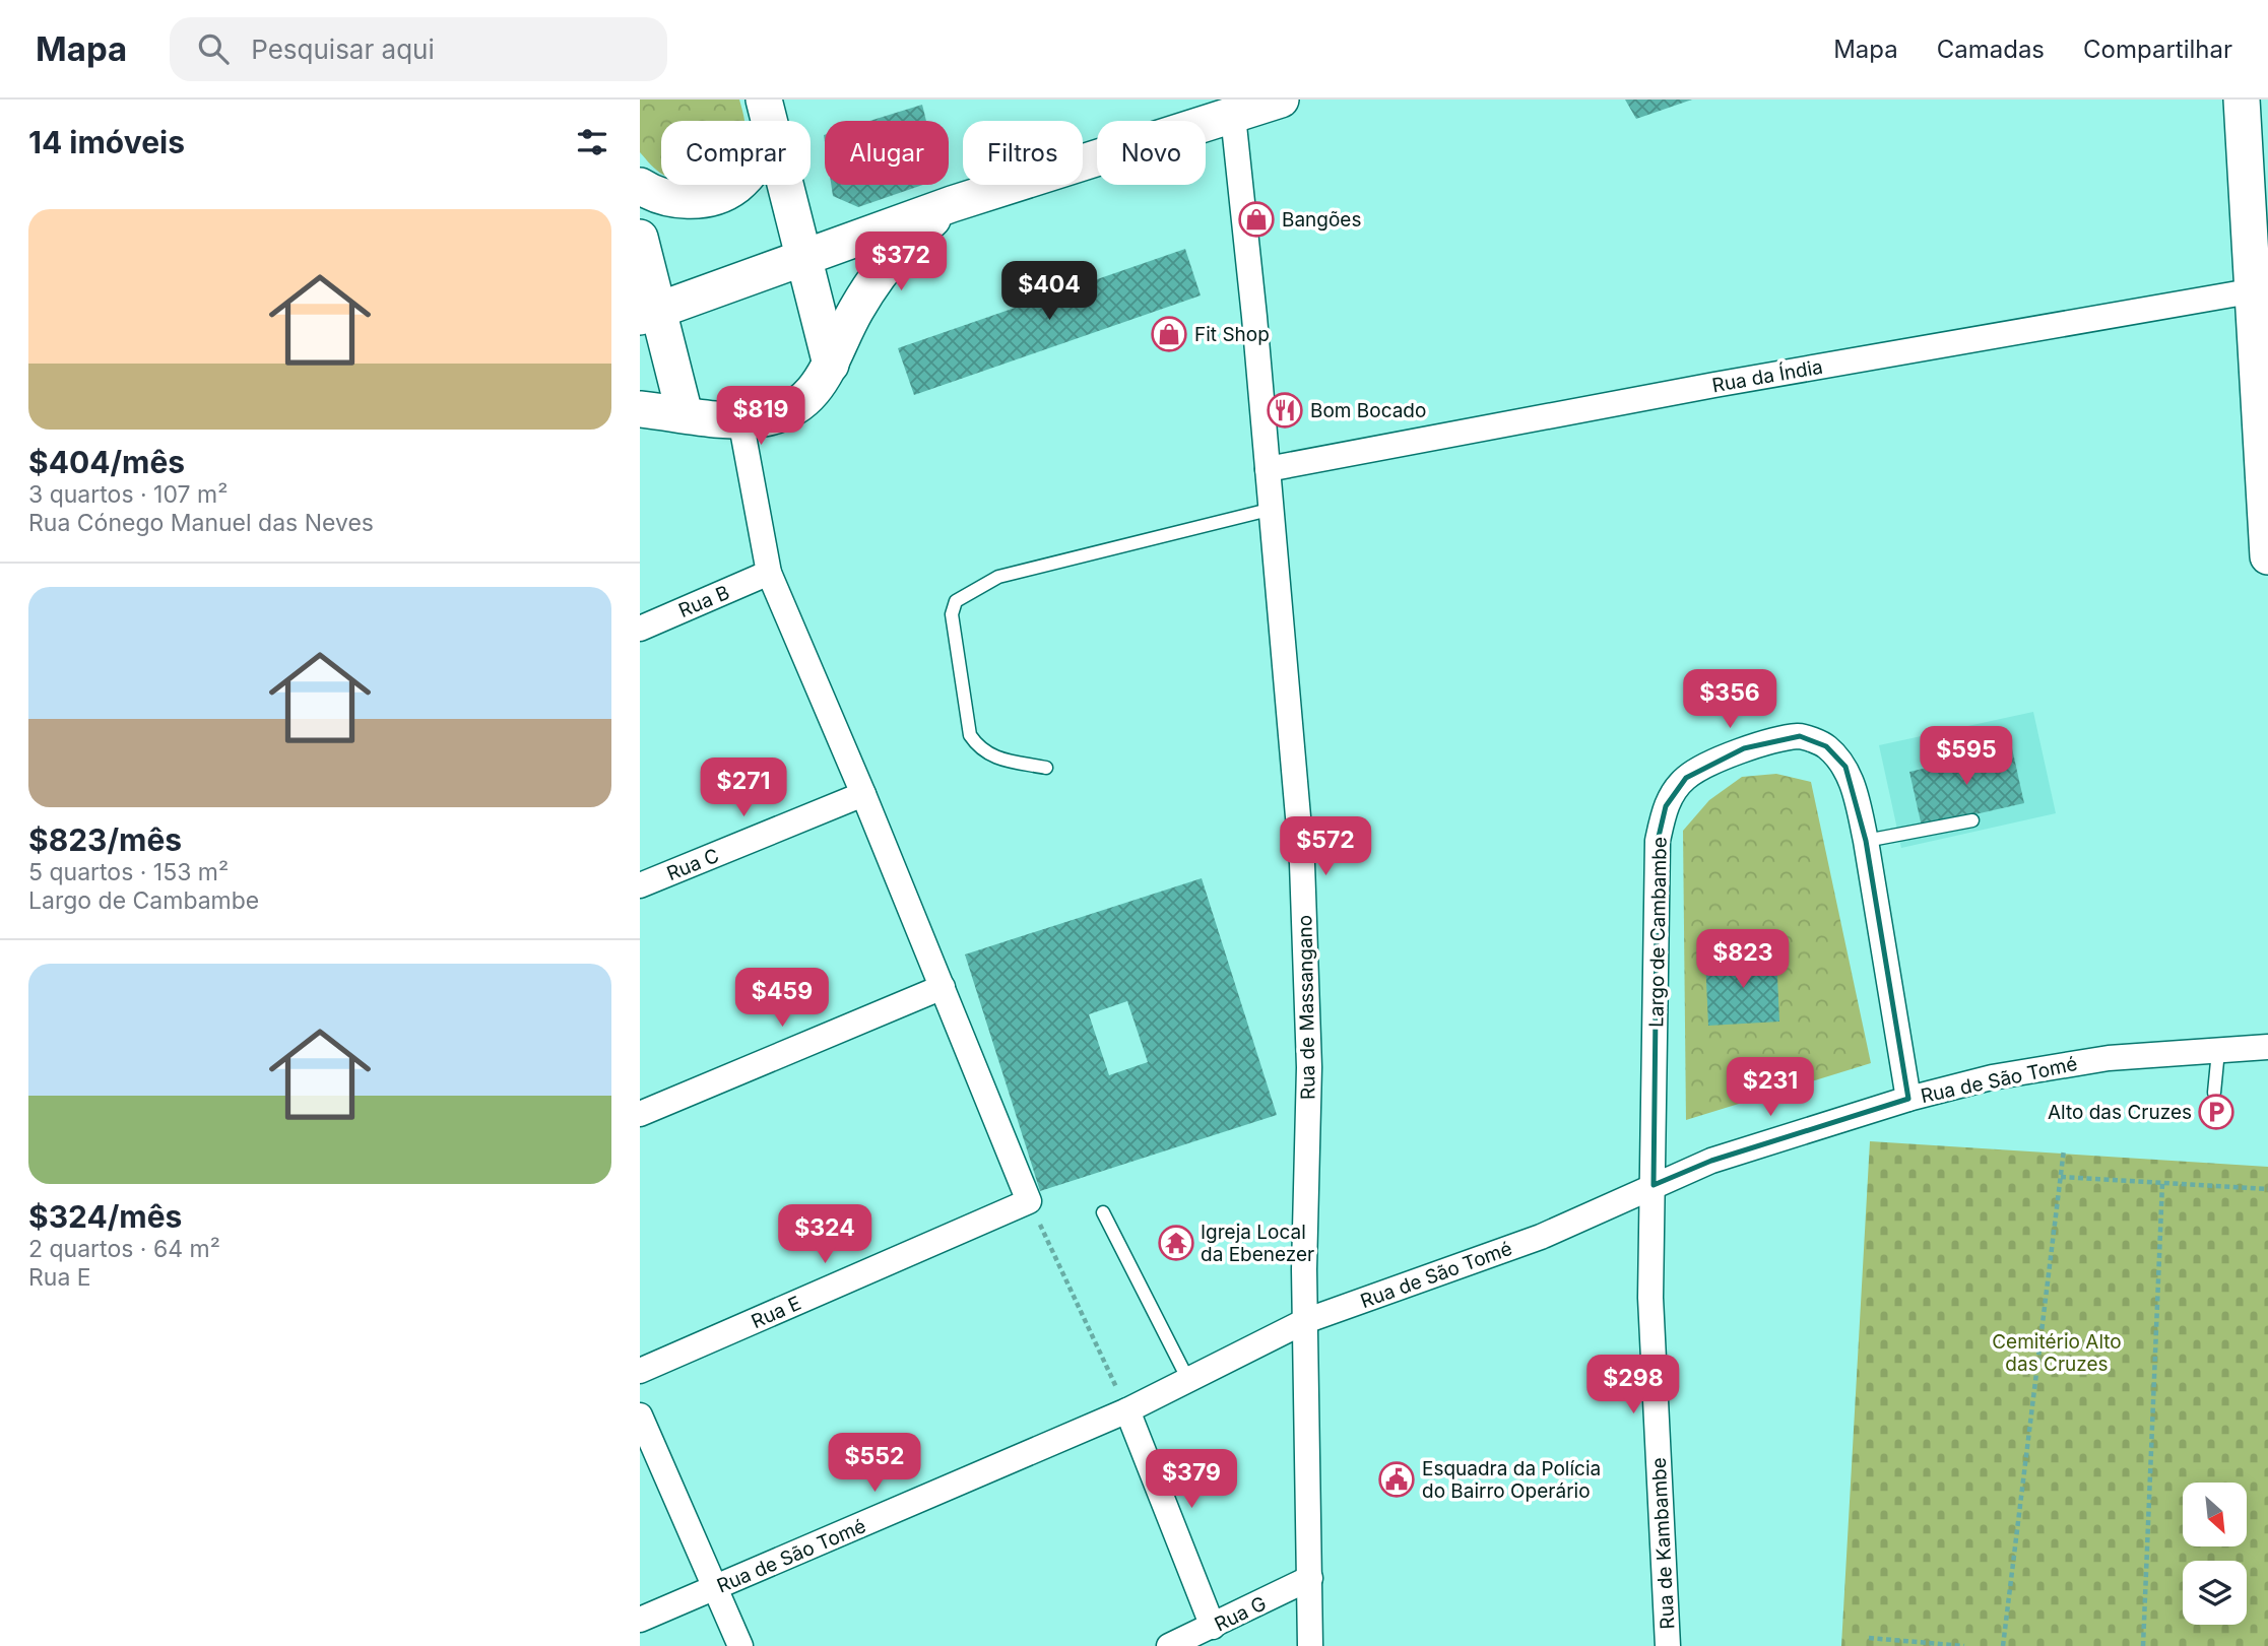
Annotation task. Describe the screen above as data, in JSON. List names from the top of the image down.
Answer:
{
  "streets": {
    "street": [
      "Rua da Índia",
      "Rua B",
      "Rua C",
      "Largo de Cambambe",
      "Rua de Massangano",
      "Rua de São Tomé",
      "Rua E",
      "Rua de Kambambe",
      "Rua G"
    ]
  },
  "crossings": [
    ["Rua da Índia", "Rua de Massangano"],
    ["Largo de Cambambe", "Rua de São Tomé"],
    ["Largo de Cambambe", "Rua de Kambambe"],
    ["Rua de Massangano", "Rua de São Tomé"],
    ["Rua de Massangano", "Rua G"],
    ["Rua de São Tomé", "Rua de Kambambe"]
  ],
  "parks": ["Cemitério Alto das Cruzes"],
  "places": {
    "shop": ["Bangões", "Fit Shop"],
    "restaurant": ["Bom Bocado"],
    "parking": ["Alto das Cruzes"],
    "temple": ["Igreja Local da Ebenezer"],
    "public building": ["Esquadra da Polícia do Bairro Operário"]
  },
  "north": "bottom right",
  "page": {
    "header": "Mapa",
    "search": "Pesquisar aqui",
    "nav": ["Mapa", "Camadas", "Compartilhar"],
    "heading": "14 imóveis",
    "chip": [
      "Comprar",
      "Alugar",
      "Filtros",
      "Novo"
    ],
    "list": [
      {
        "name": "$404/mês",
        "note": "3 quartos · 107 m² · Rua Cónego Manuel das Neves"
      },
      {
        "name": "$823/mês",
        "note": "5 quartos · 153 m² · Largo de Cambambe"
      },
      {
        "name": "$324/mês",
        "note": "2 quartos · 64 m² · Rua E"
      }
    ],
    "price": [
      "$372",
      "$404",
      "$819",
      "$356",
      "$595",
      "$271",
      "$572",
      "$823",
      "$459",
      "$231",
      "$324",
      "$298",
      "$552",
      "$379"
    ]
  }
}
